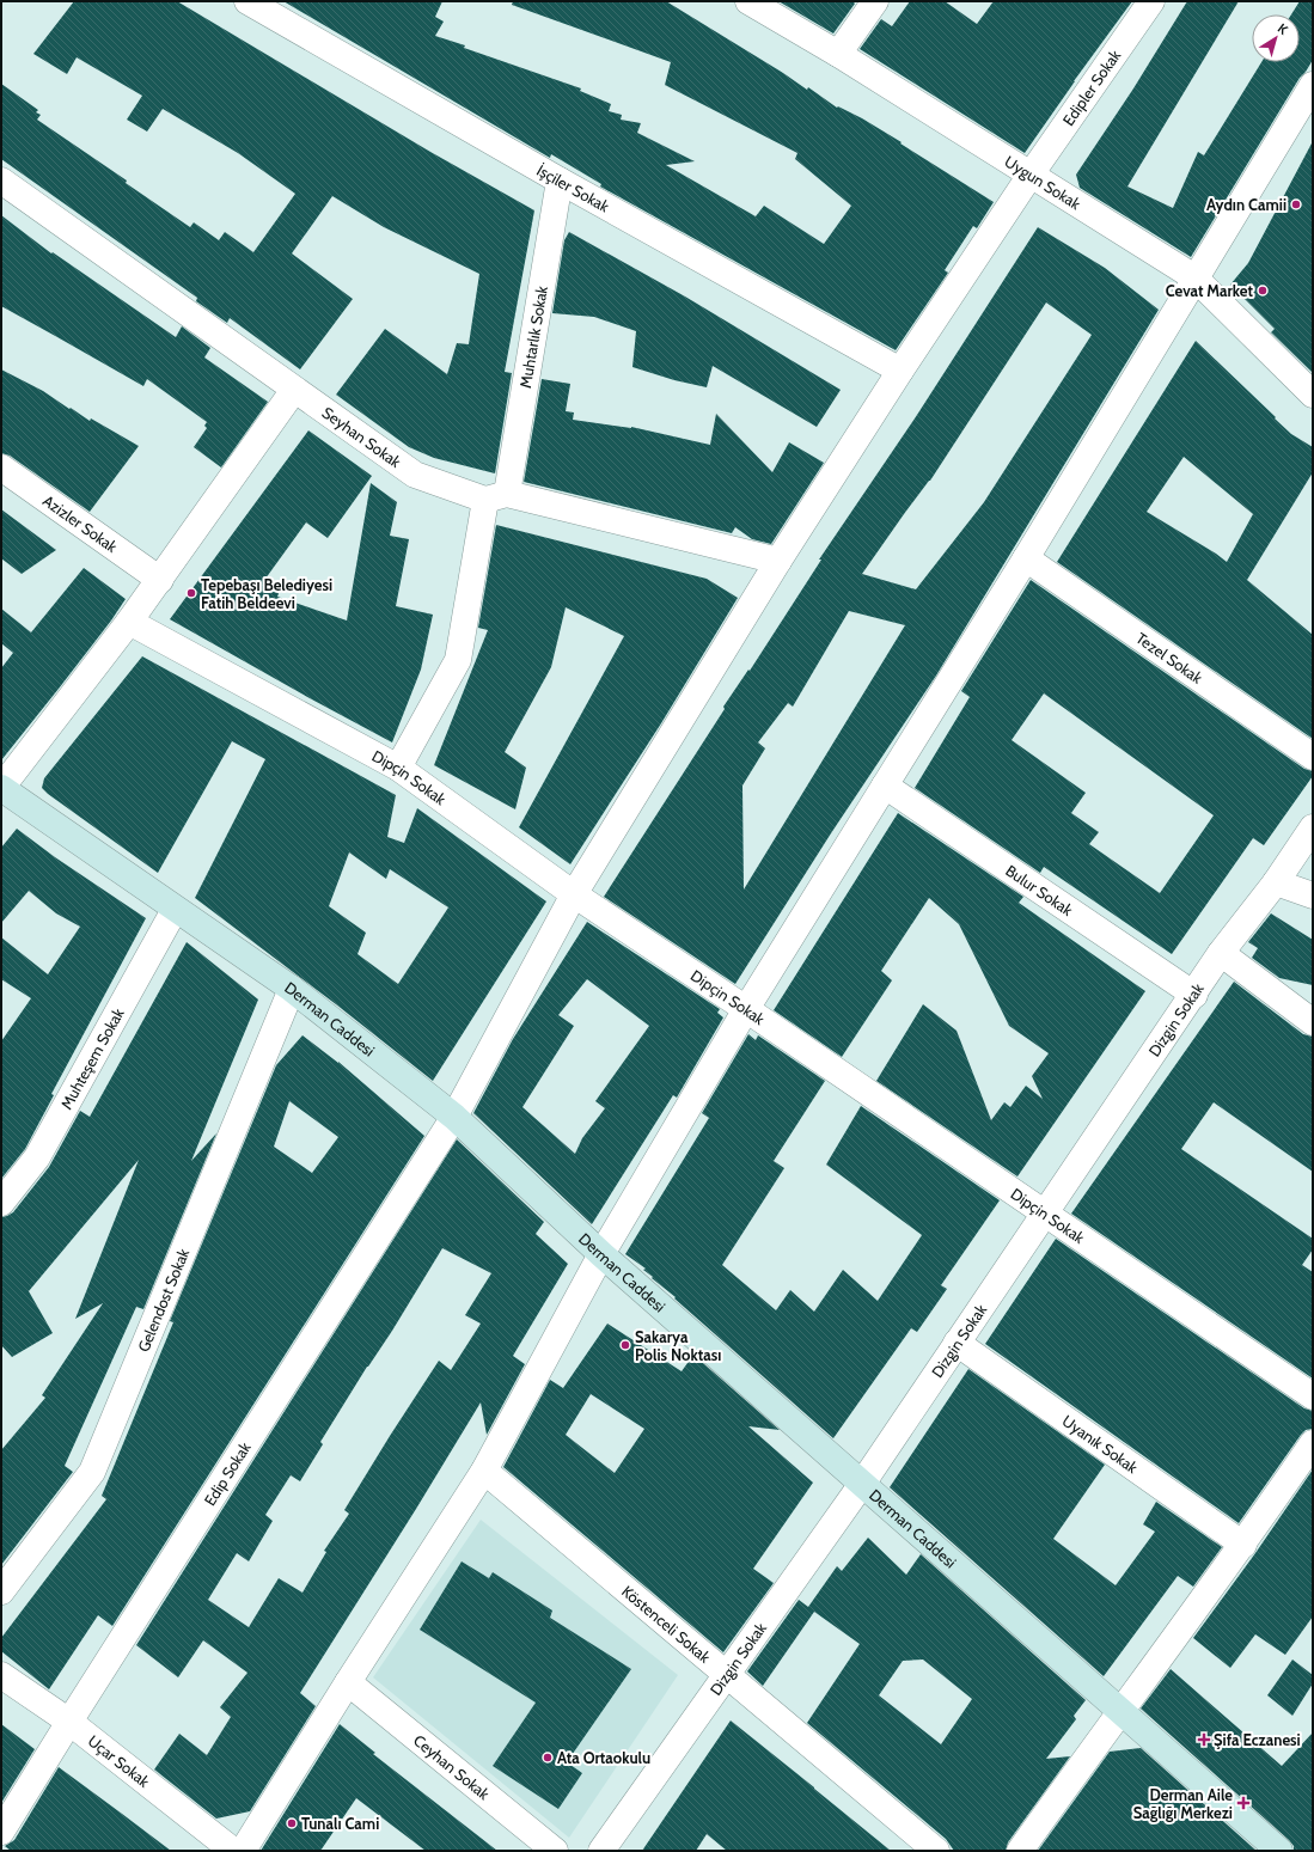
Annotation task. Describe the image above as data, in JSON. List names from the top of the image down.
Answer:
{
  "streets": {
    "main road": ["Derman Caddesi"],
    "street": [
      "Edipler Sokak",
      "Uygun Sokak",
      "İşçiler Sokak",
      "Muhtarlık Sokak",
      "Seyhan Sokak",
      "Azizler Sokak",
      "Tezel Sokak",
      "Dipçin Sokak",
      "Bulur Sokak",
      "Dizgin Sokak",
      "Muhteşem Sokak",
      "Gelendost Sokak",
      "Uyanık Sokak",
      "Edip Sokak",
      "Köstenceli Sokak",
      "Uçar Sokak",
      "Ceyhan Sokak"
    ]
  },
  "crossings": [
    ["Edipler Sokak", "Uygun Sokak"],
    ["Edipler Sokak", "İşçiler Sokak"],
    ["Edipler Sokak", "Seyhan Sokak"],
    ["Edipler Sokak", "Edip Sokak"],
    ["İşçiler Sokak", "Muhtarlık Sokak"],
    ["Muhtarlık Sokak", "Seyhan Sokak"],
    ["Muhtarlık Sokak", "Dipçin Sokak"],
    ["Seyhan Sokak", "Edip Sokak"],
    ["Dipçin Sokak", "Dizgin Sokak"],
    ["Dipçin Sokak", "Edip Sokak"],
    ["Bulur Sokak", "Dizgin Sokak"],
    ["Derman Caddesi", "Dizgin Sokak"],
    ["Derman Caddesi", "Muhteşem Sokak"],
    ["Derman Caddesi", "Gelendost Sokak"],
    ["Derman Caddesi", "Edip Sokak"],
    ["Dizgin Sokak", "Uyanık Sokak"],
    ["Dizgin Sokak", "Köstenceli Sokak"],
    ["Edip Sokak", "Uçar Sokak"]
  ],
  "places": {
    "other": [
      "Aydın Camii",
      "Cevat Market",
      "Tepebaşı Belediyesi Fatih Beldeevi",
      "Sakarya Polis Noktası",
      "Ata Ortaokulu",
      "Tunalı Cami"
    ],
    "health": ["Şifa Eczanesi", "Derman Aile Sağlığı Merkezi"]
  },
  "north": "top right"
}
